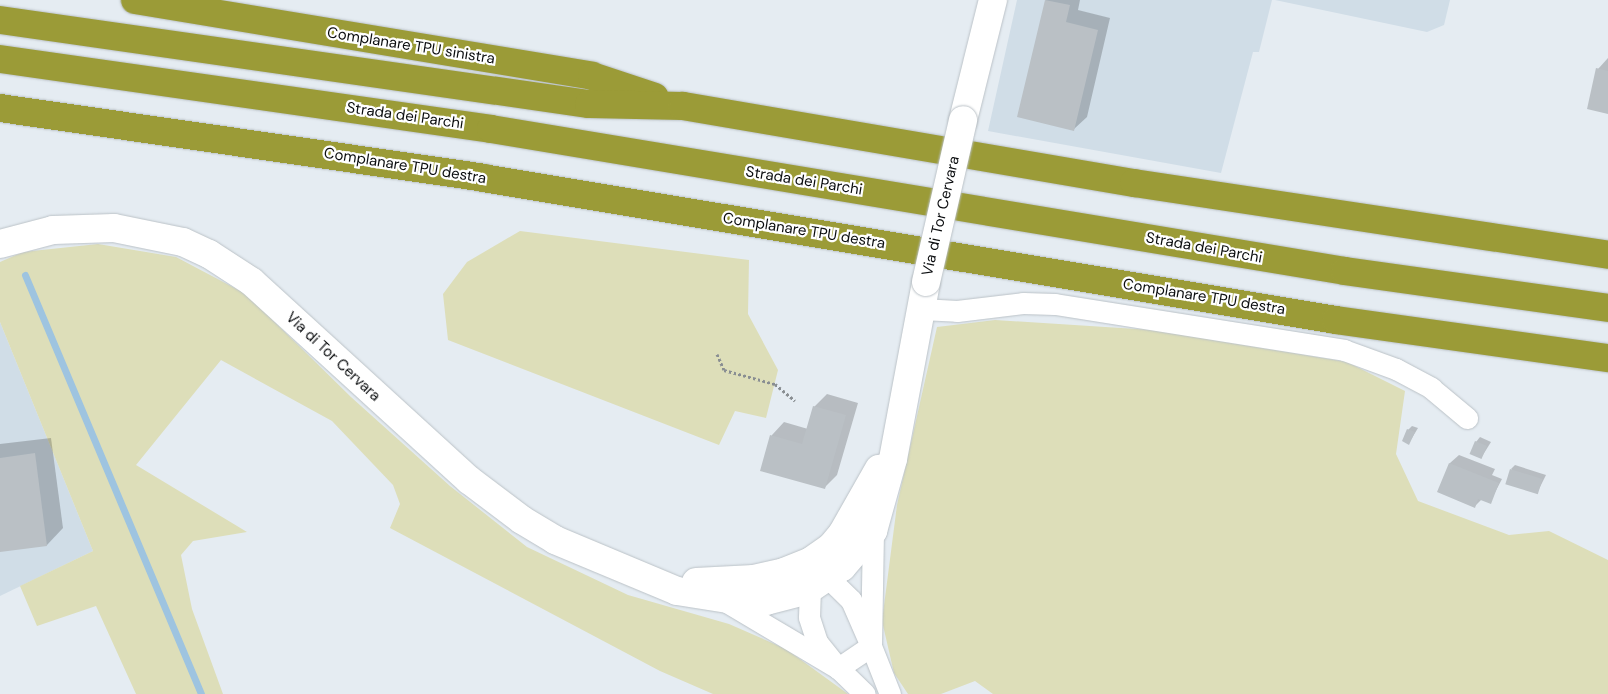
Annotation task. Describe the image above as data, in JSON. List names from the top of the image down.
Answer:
{
  "streets": {
    "highway": ["Complanare TPU sinistra", "Strada dei Parchi", "Complanare TPU destra"],
    "street": ["Via di Tor Cervara"]
  }
}
